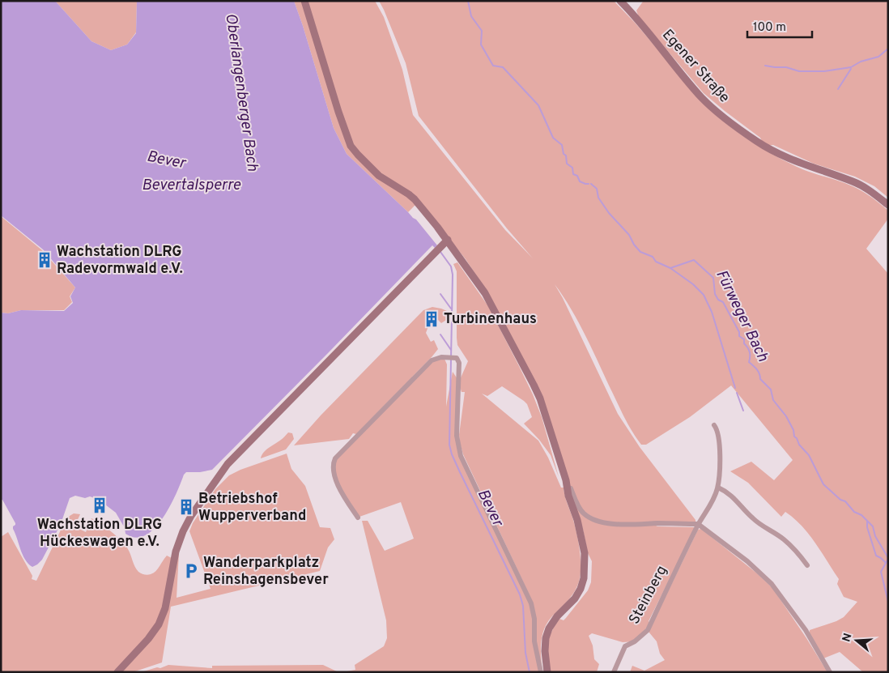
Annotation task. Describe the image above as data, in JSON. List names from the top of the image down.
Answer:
{
  "streets": {
    "street": ["Egener Straße", "Steinberg"]
  },
  "water": [
    "Oberlangenberger Bach",
    "Bever",
    "Bevertalsperre",
    "Fürweger Bach"
  ],
  "places": {
    "building": [
      "Wachstation DLRG Radevormwald e.V.",
      "Turbinenhaus",
      "Wachstation DLRG Hückeswagen e.V.",
      "Betriebshof Wupperverband"
    ],
    "parking": ["Wanderparkplatz Reinshagensbever"]
  },
  "scale_bar": "100 m",
  "north": "left"
}
